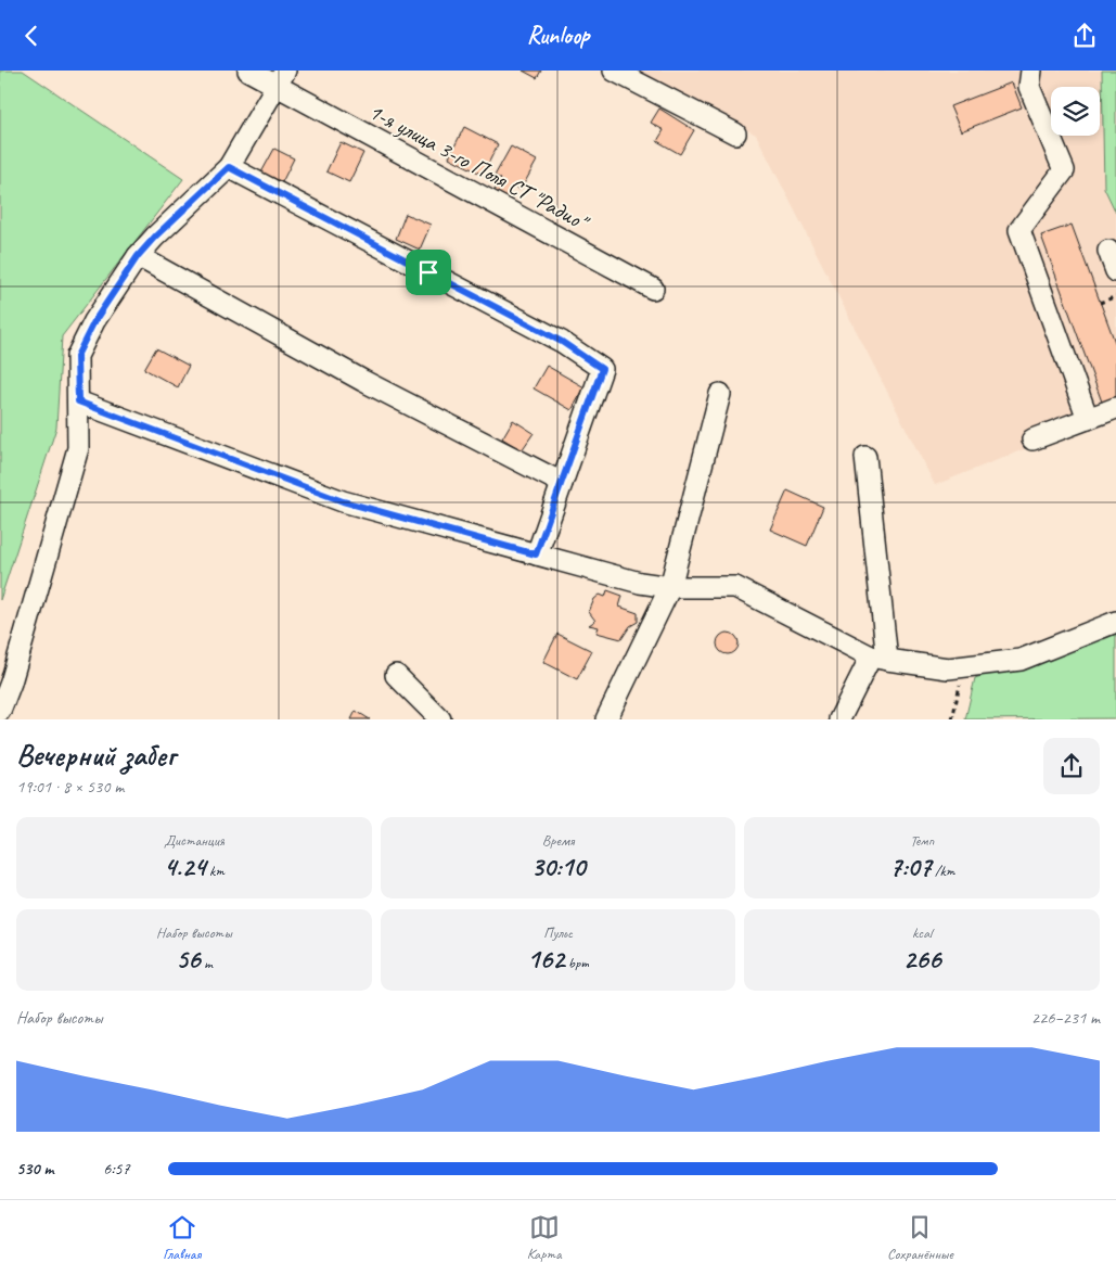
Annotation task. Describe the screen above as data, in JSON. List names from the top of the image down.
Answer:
{
  "streets": {
    "street": ["1-я улица 3-го Поля СТ \"Радио\""]
  },
  "page": {
    "header": "Runloop",
    "heading": ["Вечерний забег", "19:01 · 8 × 530 m"],
    "stats": [
      ["Дистанция", "4.24 km"],
      ["Время", "30:10"],
      ["Темп", "7:07 /km"],
      ["Набор высоты", "56 m"],
      ["Пульс", "162 bpm"],
      ["kcal", "266"]
    ],
    "chart": ["Набор высоты", "226–231 m"],
    "list": [
      {
        "name": "530 m",
        "note": "6:57"
      }
    ],
    "tabs": ["Главная", "Карта", "Сохранённые"]
  }
}
